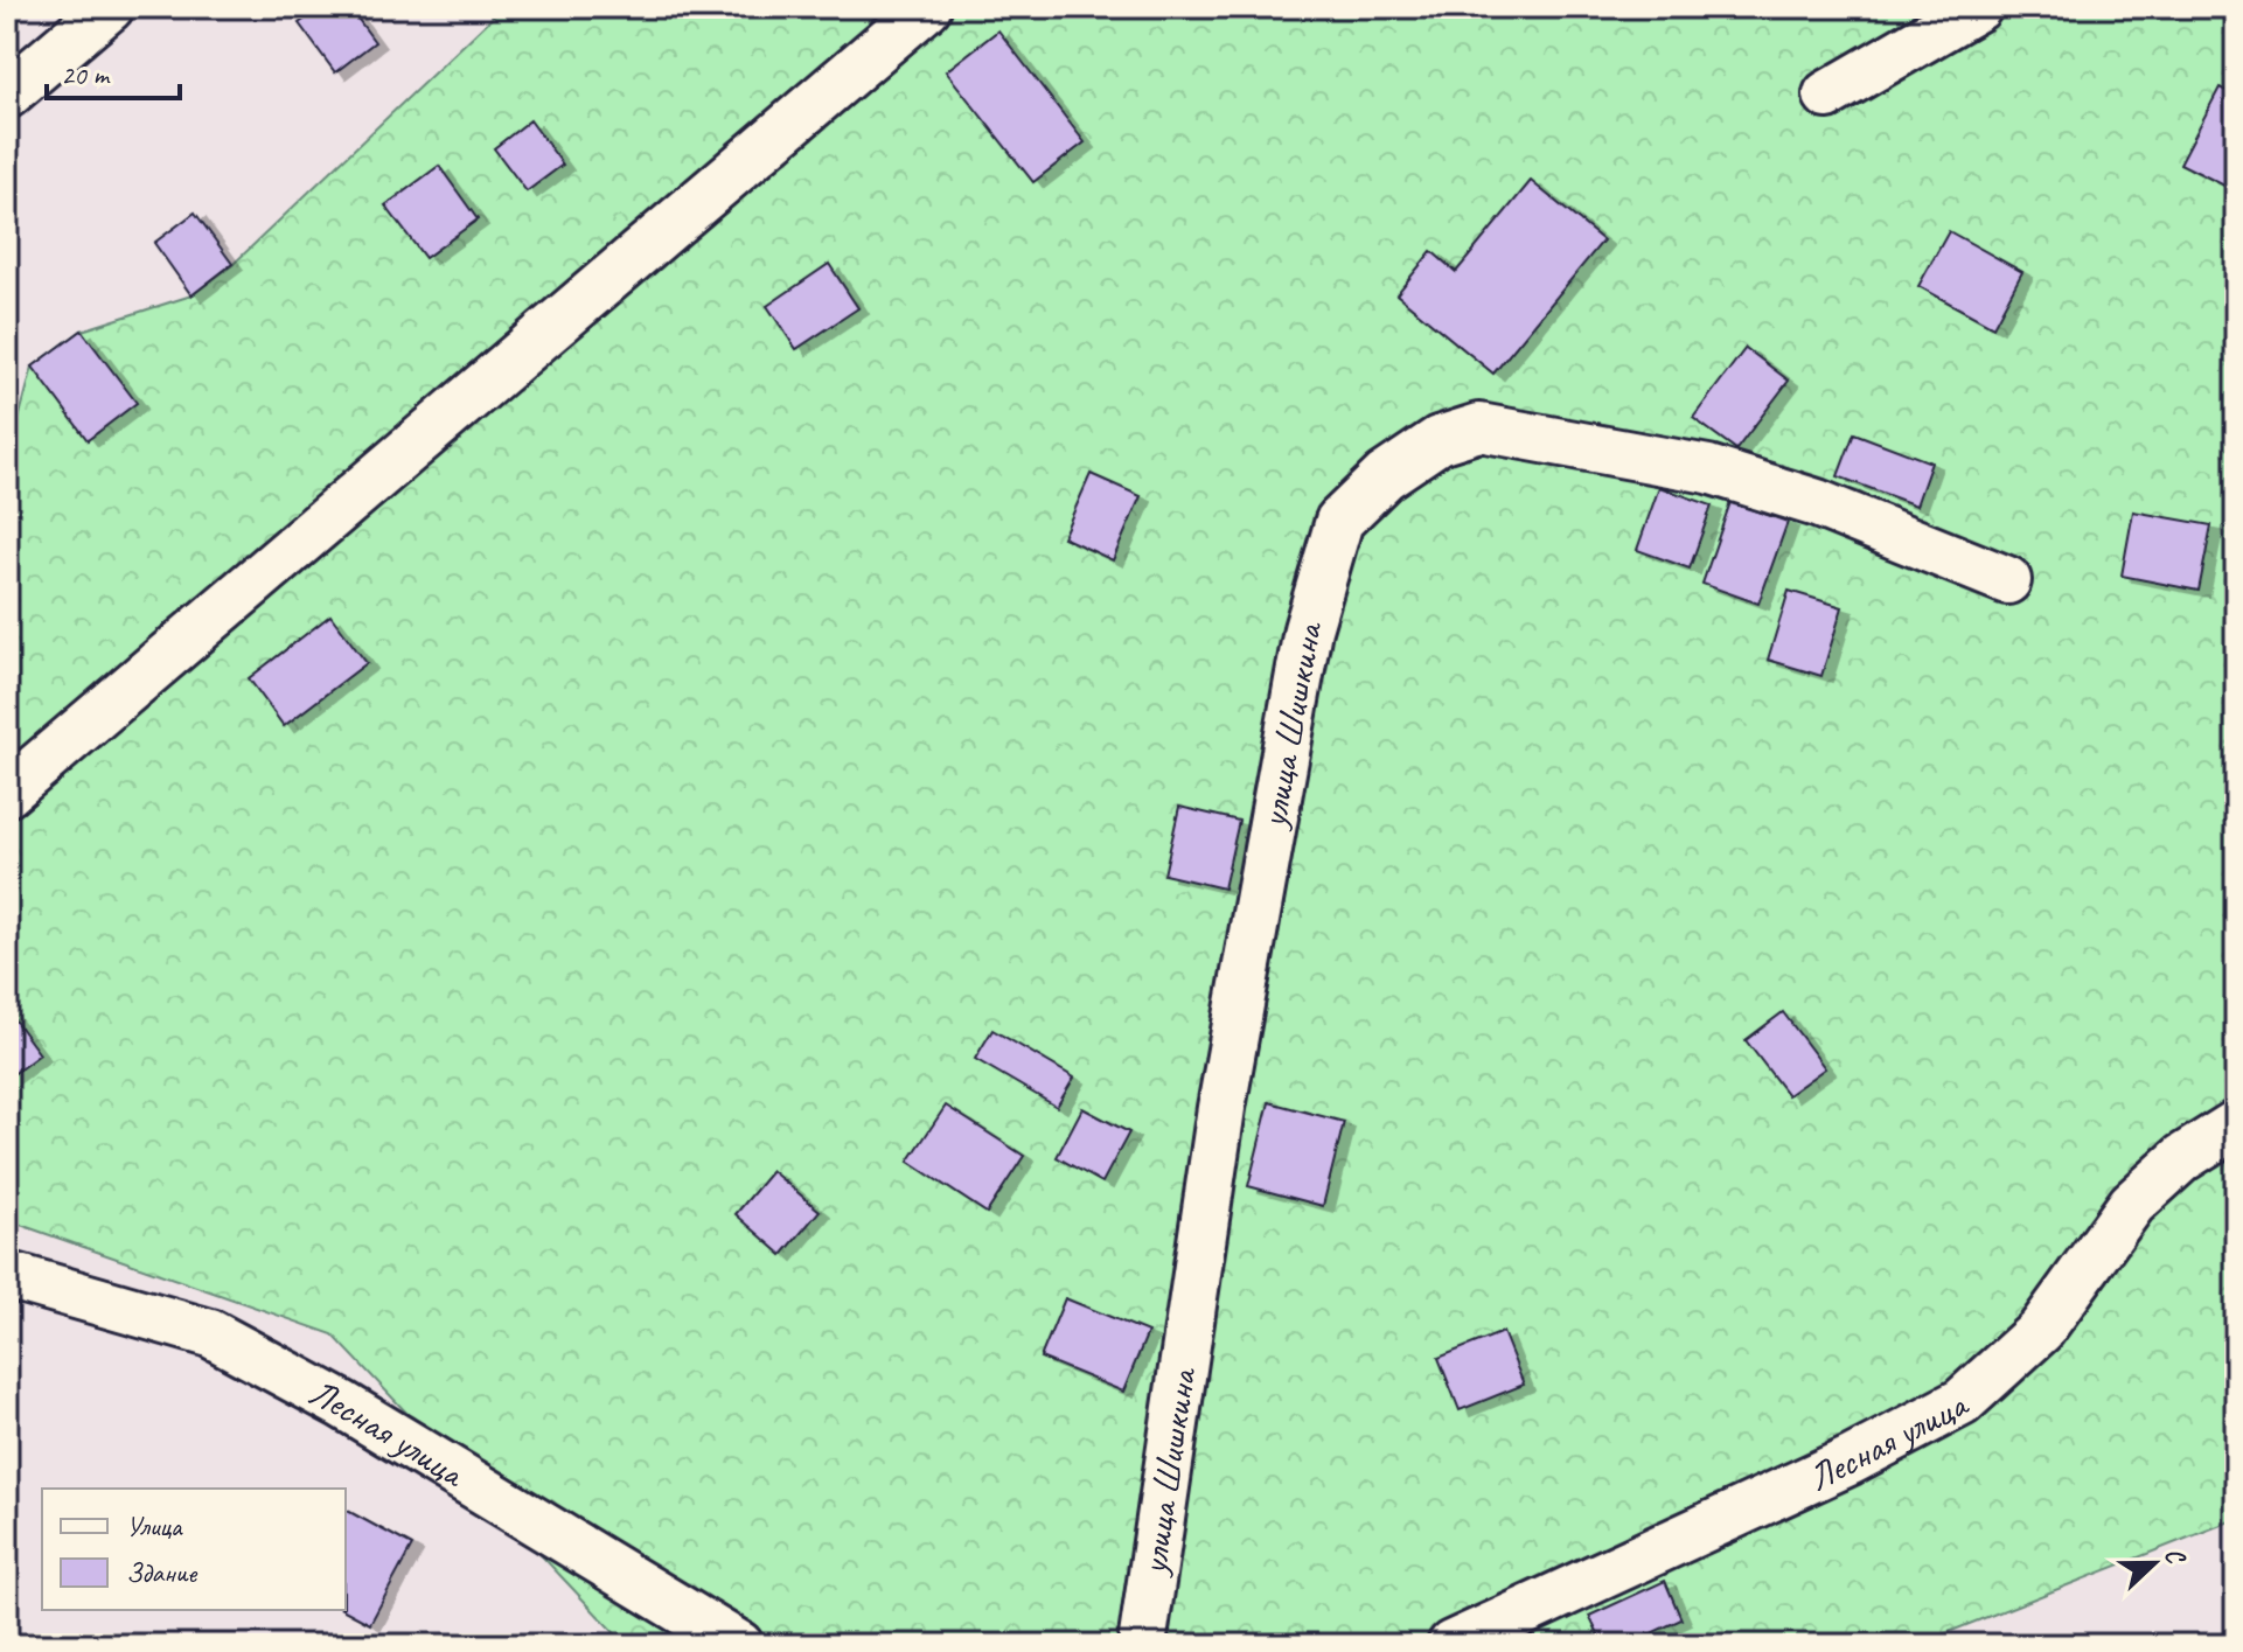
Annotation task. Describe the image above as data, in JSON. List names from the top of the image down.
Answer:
{
  "streets": {
    "street": ["улица Шишкина", "Лесная улица"]
  },
  "legend": ["Улица", "Здание"],
  "scale_bar": "20 m",
  "north": "right"
}
